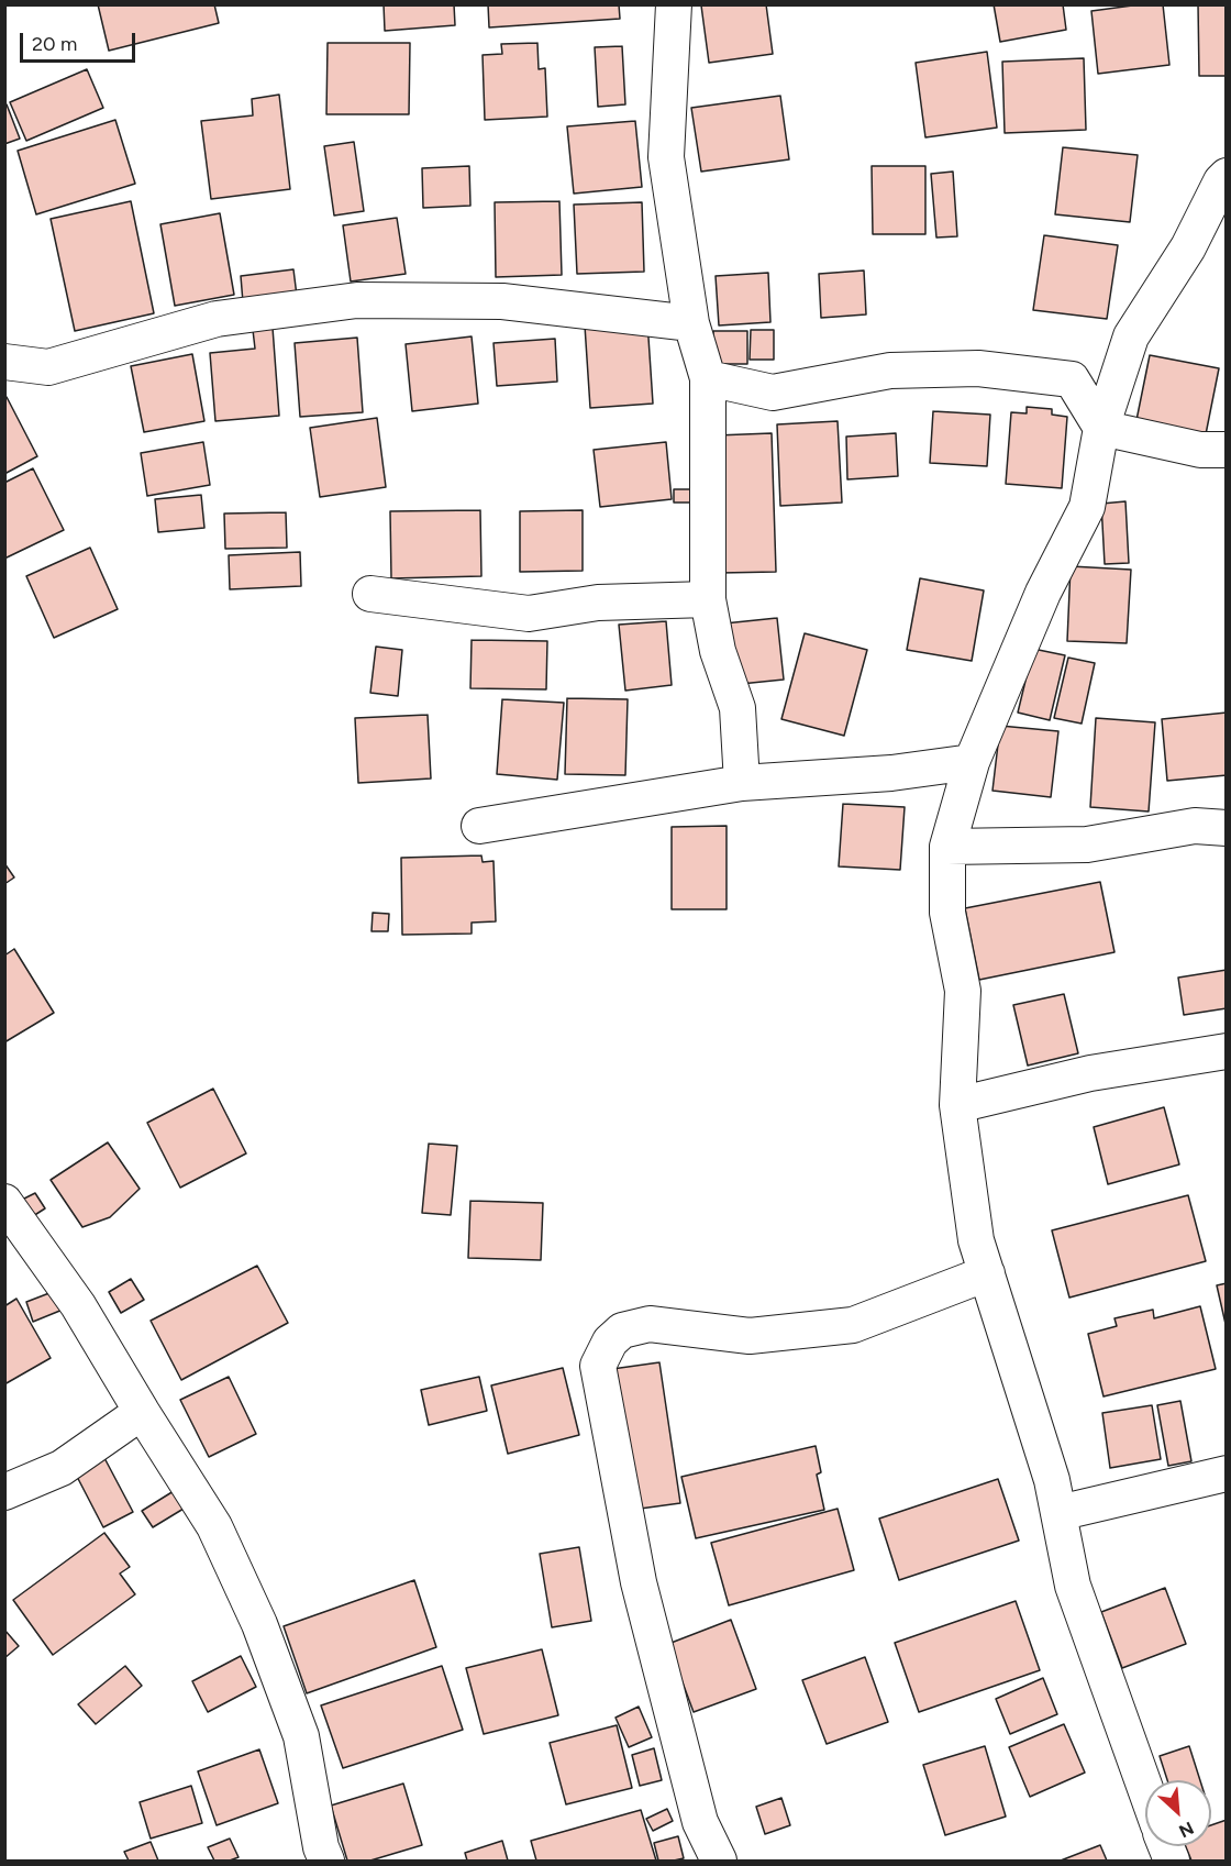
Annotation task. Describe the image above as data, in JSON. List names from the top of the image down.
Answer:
{
  "scale_bar": "20 m",
  "north": "bottom right"
}
